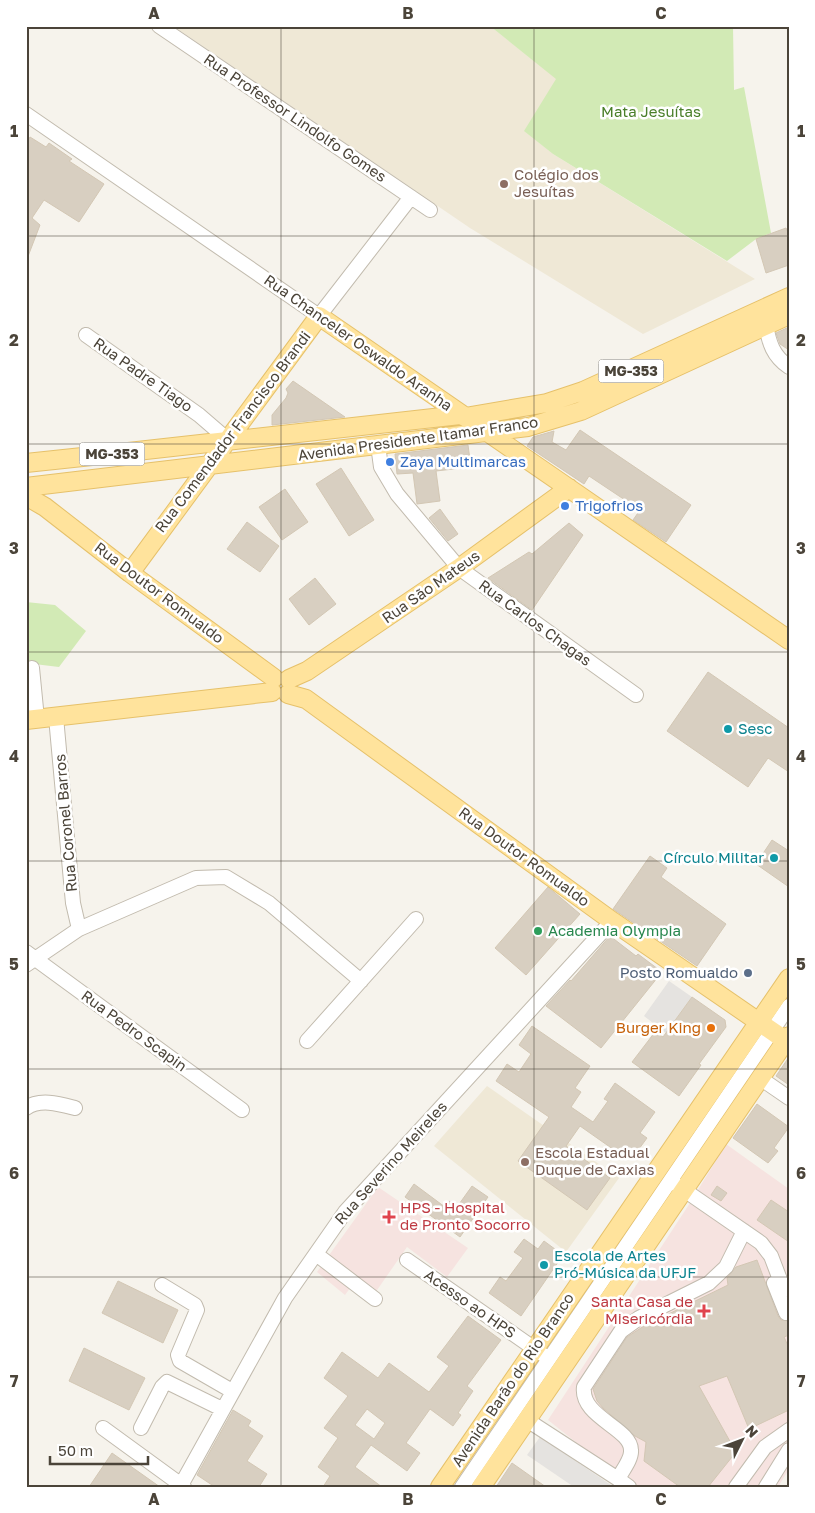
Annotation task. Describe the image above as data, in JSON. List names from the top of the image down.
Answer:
{
  "streets": {
    "main road": [
      "Rua Chanceler Oswaldo Aranha",
      "MG-353",
      "Rua Comendador Francisco Brandi",
      "Avenida Presidente Itamar Franco",
      "Rua São Mateus",
      "Rua Doutor Romualdo",
      "Avenida Barão do Rio Branco"
    ],
    "street": [
      "Rua Professor Lindolfo Gomes",
      "Rua Padre Tiago",
      "Rua Carlos Chagas",
      "Rua Coronel Barros",
      "Rua Pedro Scapin",
      "Rua Severino Meireles",
      "Acesso ao HPS"
    ]
  },
  "crossings": [
    ["Rua Professor Lindolfo Gomes", "Rua Comendador Francisco Brandi"],
    ["Rua Chanceler Oswaldo Aranha", "Rua Comendador Francisco Brandi"],
    ["Rua Chanceler Oswaldo Aranha", "Avenida Presidente Itamar Franco"],
    ["Rua Chanceler Oswaldo Aranha", "Rua São Mateus"],
    ["Rua Padre Tiago", "Rua Comendador Francisco Brandi"],
    ["Rua Padre Tiago", "Avenida Presidente Itamar Franco"],
    ["Rua Comendador Francisco Brandi", "Avenida Presidente Itamar Franco"],
    ["Rua Comendador Francisco Brandi", "Rua Doutor Romualdo"],
    ["Avenida Presidente Itamar Franco", "Rua Carlos Chagas"],
    ["Rua São Mateus", "Rua Doutor Romualdo"],
    ["Rua São Mateus", "Rua Carlos Chagas"],
    ["Rua São Mateus", "Rua Coronel Barros"],
    ["Rua Doutor Romualdo", "Rua Severino Meireles"],
    ["Rua Doutor Romualdo", "Avenida Barão do Rio Branco"],
    ["Acesso ao HPS", "Avenida Barão do Rio Branco"]
  ],
  "parks": ["Mata Jesuítas"],
  "places": {
    "other": [
      "Colégio dos Jesuítas",
      "Zaya Multimarcas",
      "Trigofrios",
      "Sesc",
      "Círculo Militar",
      "Academia Olympia",
      "Posto Romualdo",
      "Burger King",
      "Escola Estadual Duque de Caxias",
      "Escola de Artes Pró-Música da UFJF"
    ],
    "health": ["HPS - Hospital de Pronto Socorro", "Santa Casa de Misericórdia"]
  },
  "scale_bar": "50 m",
  "north": "top right",
  "grid": {
    "columns": ["A", "B", "C"],
    "rows": [
      "1",
      "2",
      "3",
      "4",
      "5",
      "6",
      "7"
    ]
  }
}
